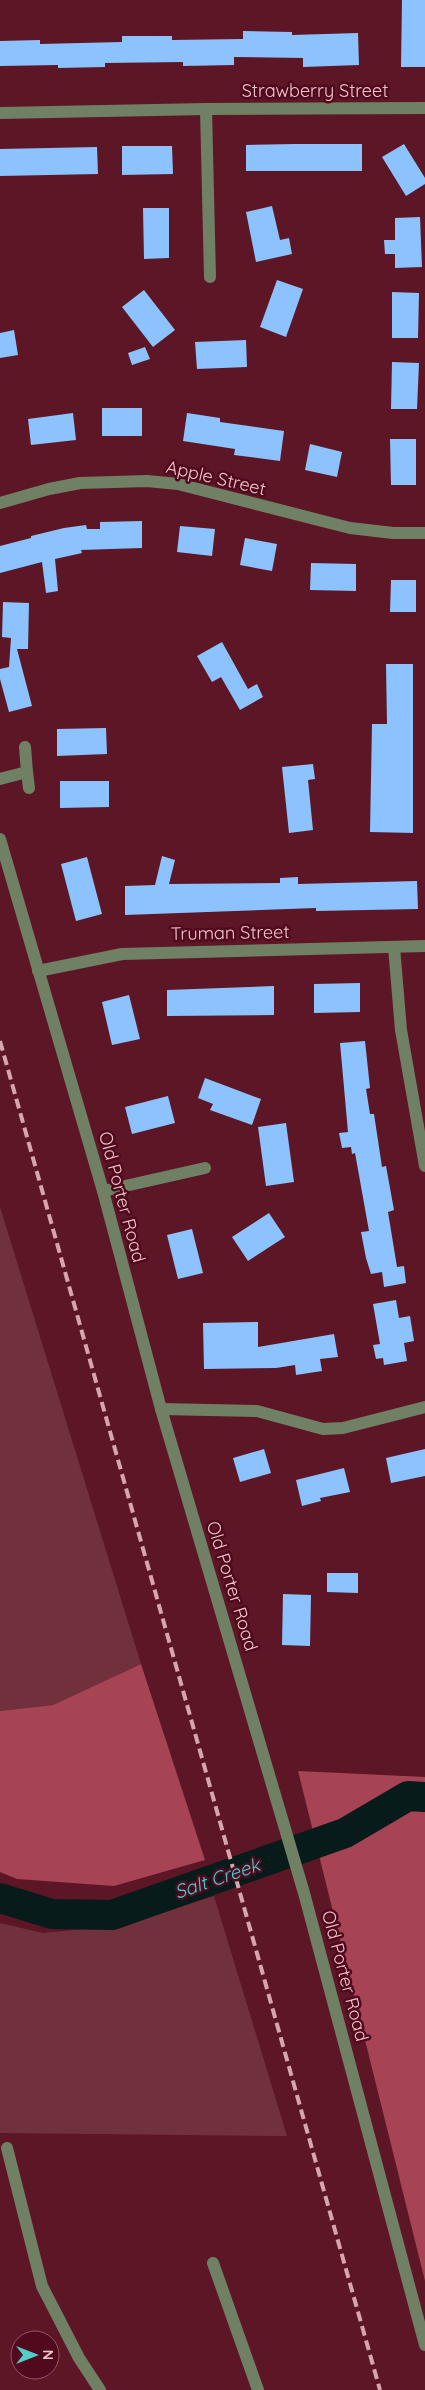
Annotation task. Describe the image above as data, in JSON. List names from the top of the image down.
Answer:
{
  "streets": {
    "street": [
      "Strawberry Street",
      "Apple Street",
      "Truman Street",
      "Old Porter Road"
    ]
  },
  "crossings": [
    ["Truman Street", "Old Porter Road"]
  ],
  "water": ["Salt Creek"],
  "north": "right"
}
